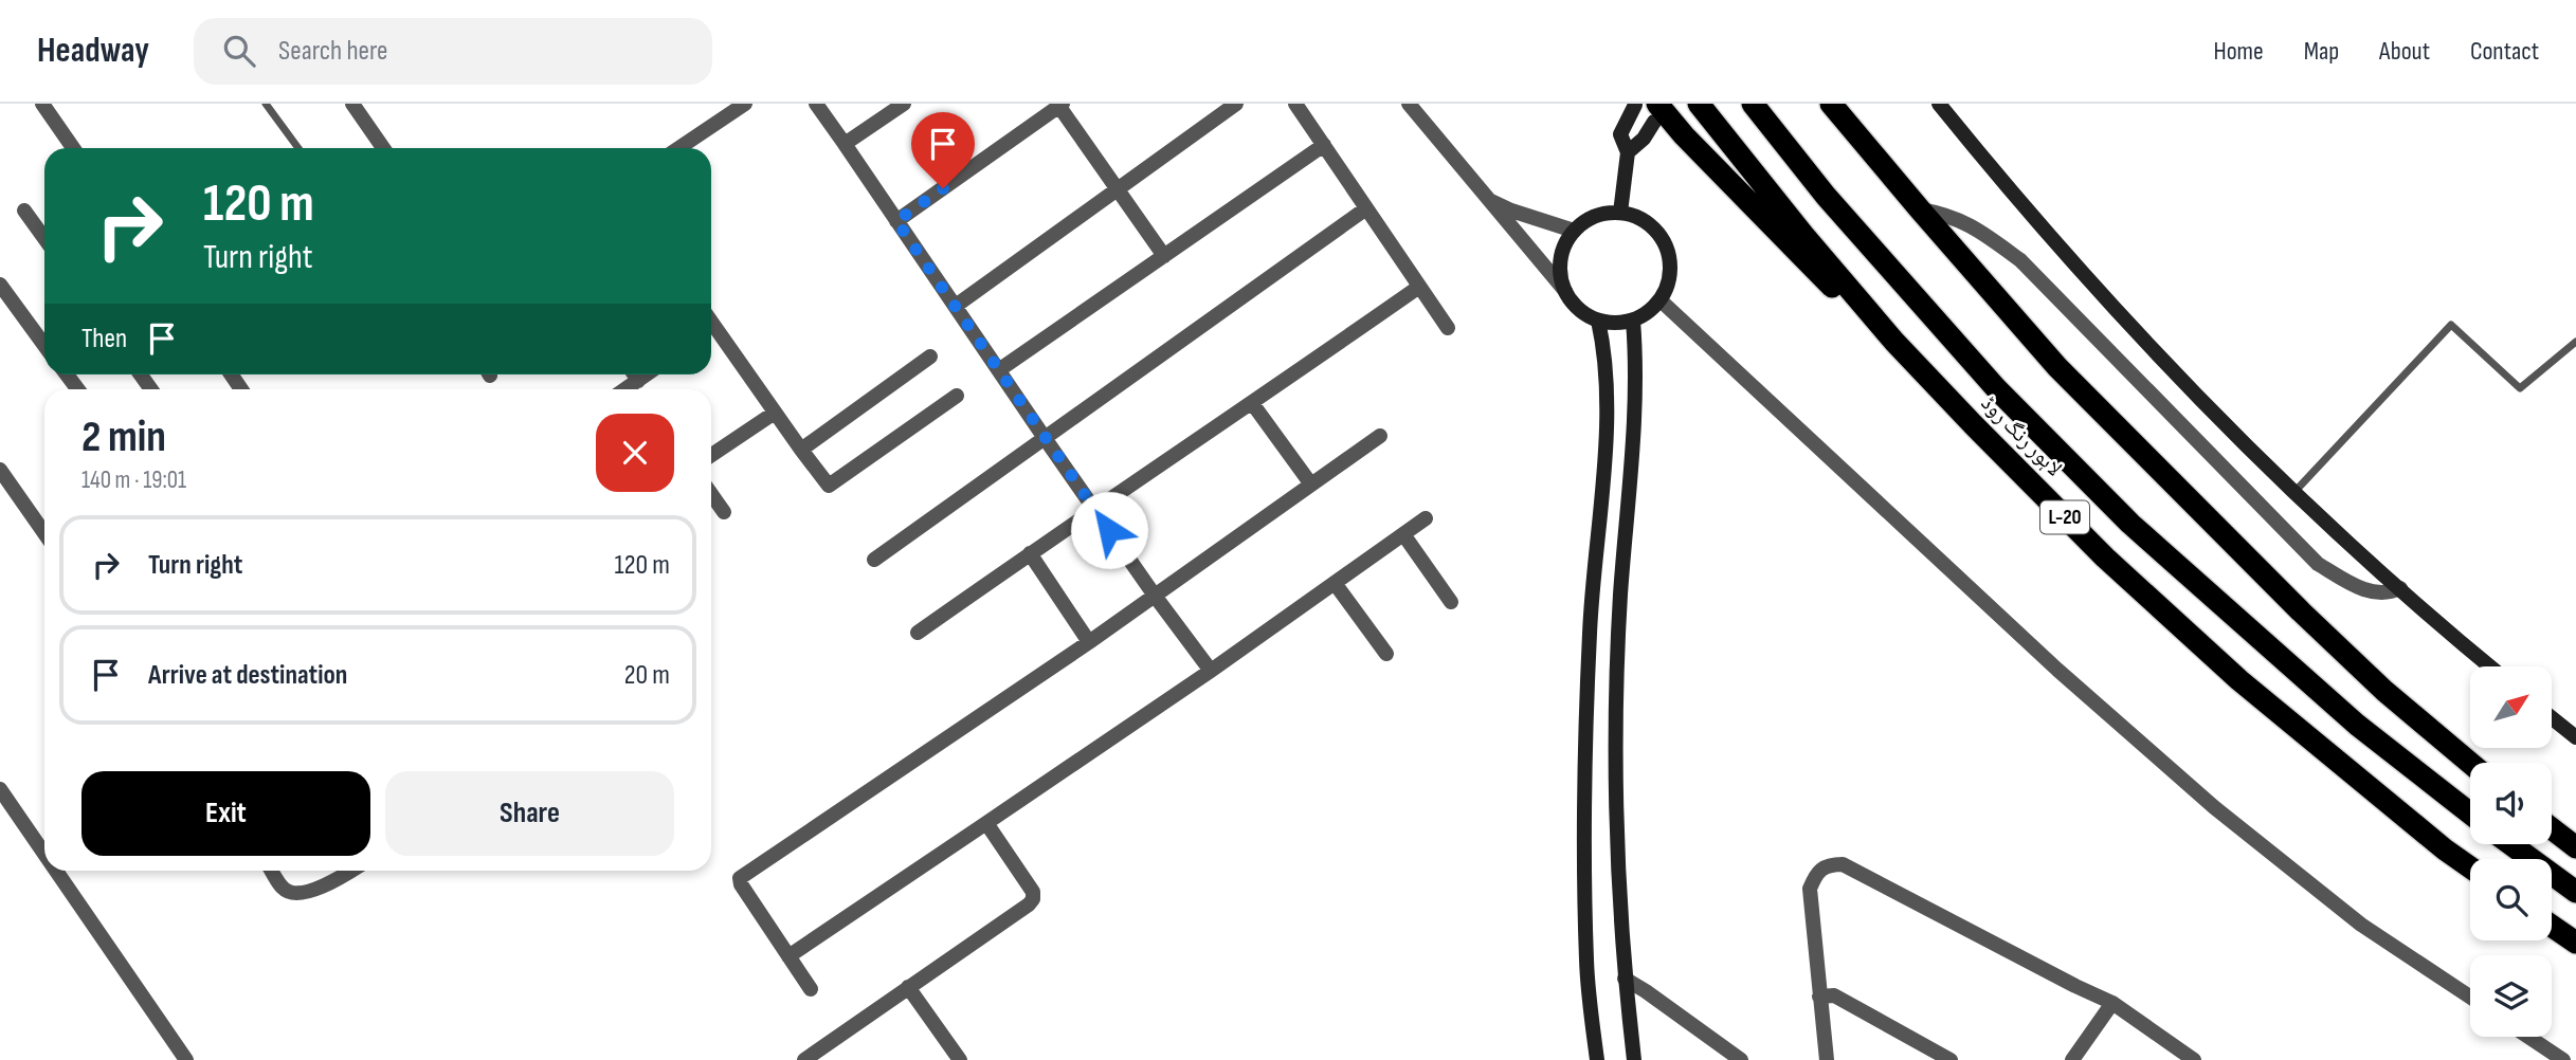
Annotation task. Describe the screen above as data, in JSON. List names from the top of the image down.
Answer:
{
  "streets": {
    "highway": ["لاہور رنگ روڈ", "L-20"]
  },
  "north": "top right",
  "page": {
    "header": "Headway",
    "search": "Search here",
    "nav": [
      "Home",
      "Map",
      "About",
      "Contact"
    ],
    "turn": ["120 m", "Turn right"],
    "then": "Then",
    "heading": ["2 min", "140 m · 19:01"],
    "list": [
      {
        "name": "Turn right",
        "value": "120 m"
      },
      {
        "name": "Arrive at destination",
        "value": "20 m"
      }
    ],
    "buttons": ["Exit", "Share"]
  }
}
